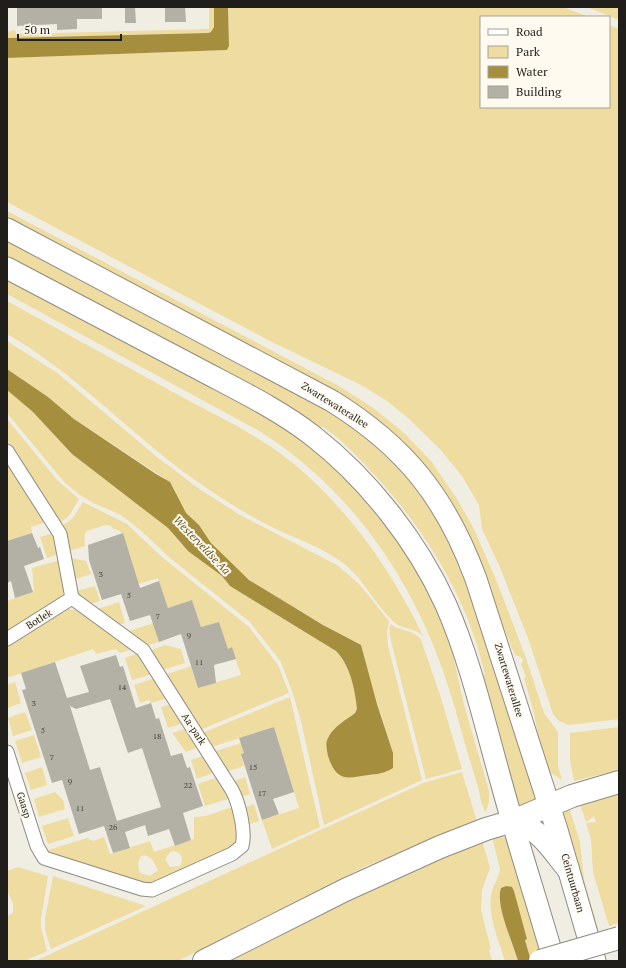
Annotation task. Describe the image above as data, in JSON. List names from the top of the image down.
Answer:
{
  "streets": {
    "main road": ["Zwartewaterallee", "Ceintuurbaan"],
    "street": ["Botlek", "Aa-park", "Gaasp"]
  },
  "crossings": [
    ["Zwartewaterallee", "Ceintuurbaan"],
    ["Botlek", "Aa-park"],
    ["Aa-park", "Gaasp"]
  ],
  "water": ["Westerveldse Aa"],
  "house_numbers": [
    "3",
    "5",
    "7",
    "9",
    "11",
    "14",
    "3",
    "5",
    "18",
    "7",
    "15",
    "9",
    "22",
    "17",
    "11",
    "26"
  ],
  "legend": [
    "Road",
    "Park",
    "Water",
    "Building"
  ],
  "scale_bar": "50 m"
}
